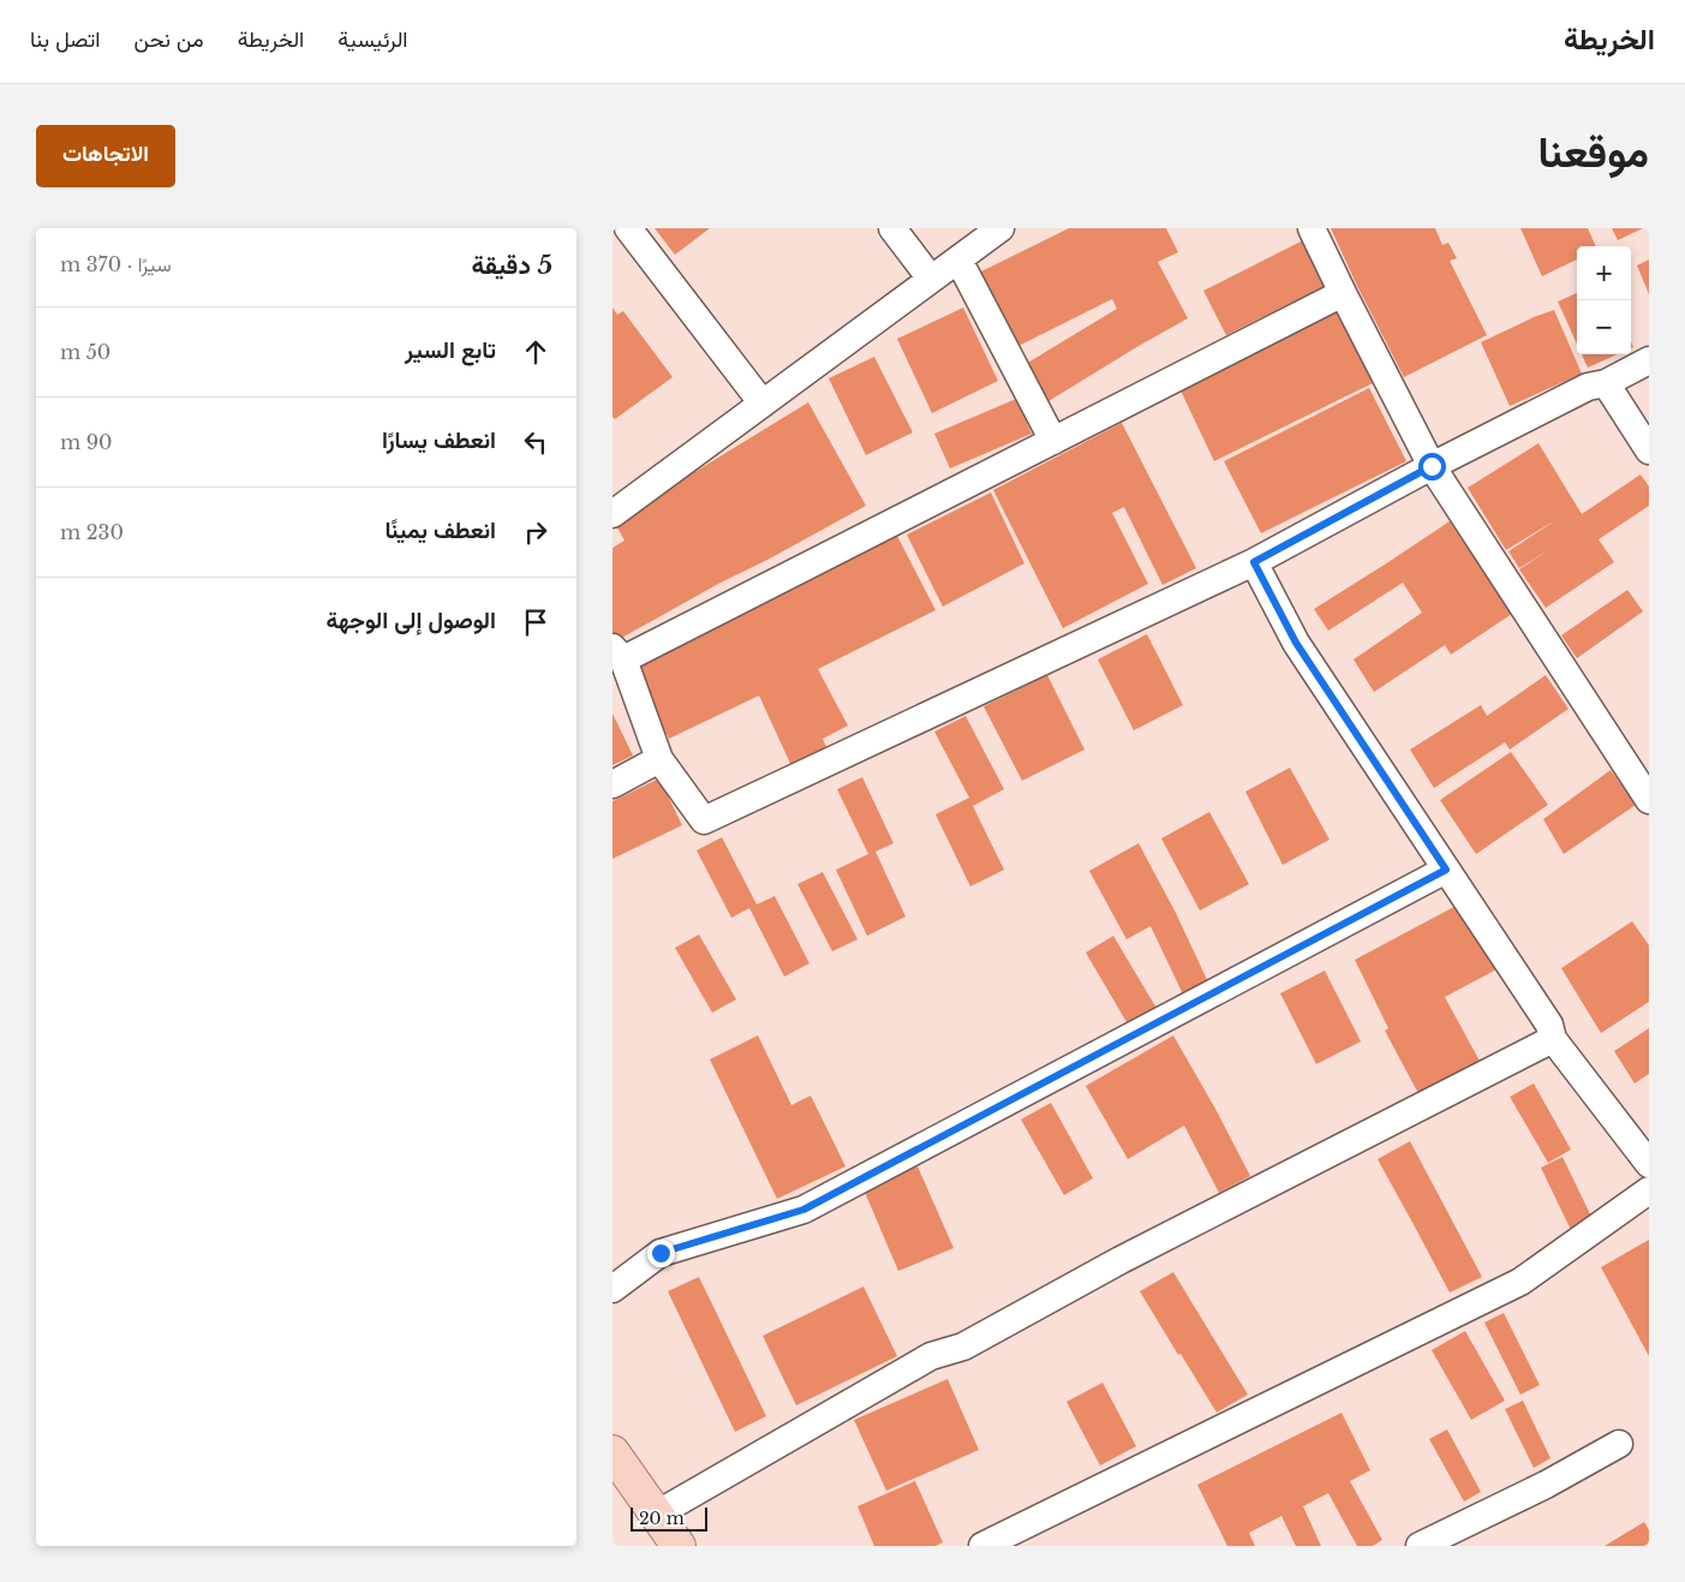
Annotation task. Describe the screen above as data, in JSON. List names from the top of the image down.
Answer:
{
  "scale_bar": "20 m",
  "page": {
    "header": "الخريطة",
    "nav": [
      "الرئيسية",
      "الخريطة",
      "من نحن",
      "اتصل بنا"
    ],
    "title": "موقعنا",
    "buttons": "الاتجاهات",
    "heading": ["5 دقيقة", "سيرًا · 370 m"],
    "map_buttons": ["+", "−"],
    "list": [
      ["تابع السير", "50 m"],
      ["انعطف يسارًا", "90 m"],
      ["انعطف يمينًا", "230 m"],
      "الوصول إلى الوجهة"
    ],
    "scale": "20 m"
  }
}
